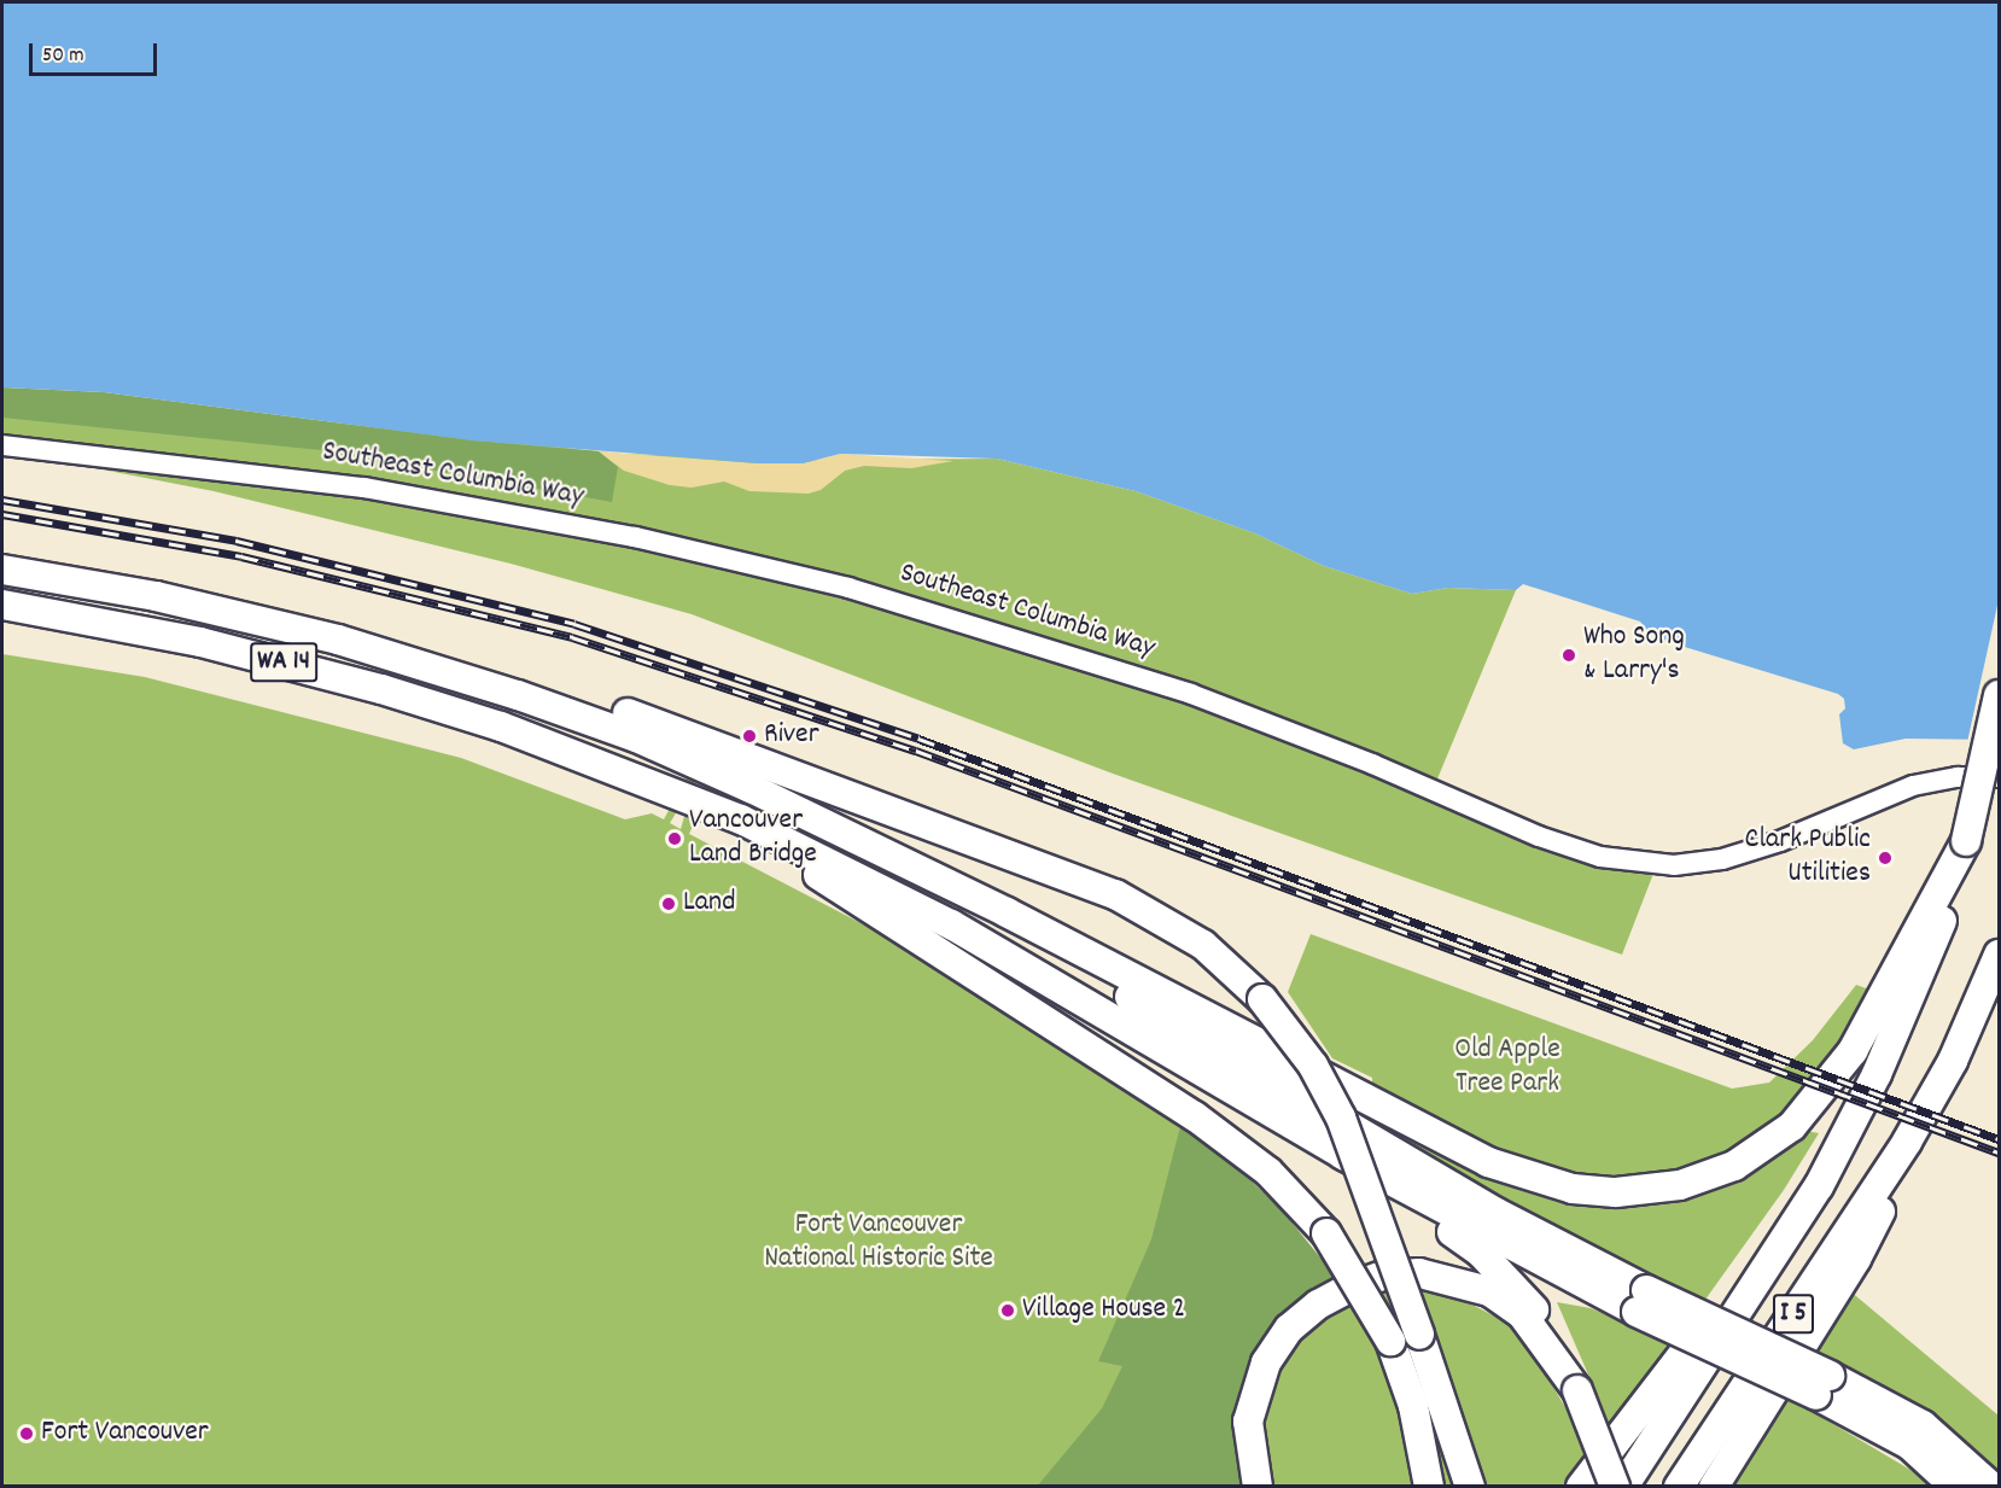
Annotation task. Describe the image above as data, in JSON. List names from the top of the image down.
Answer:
{
  "streets": {
    "highway": ["WA 14", "I 5"],
    "street": ["Southeast Columbia Way"]
  },
  "parks": ["Old Apple Tree Park", "Fort Vancouver National Historic Site"],
  "places": [
    "Who Song & Larry's",
    "River",
    "Vancouver Land Bridge",
    "Clark Public Utilities",
    "Land",
    "Village House 2",
    "Fort Vancouver"
  ],
  "scale_bar": "50 m"
}
